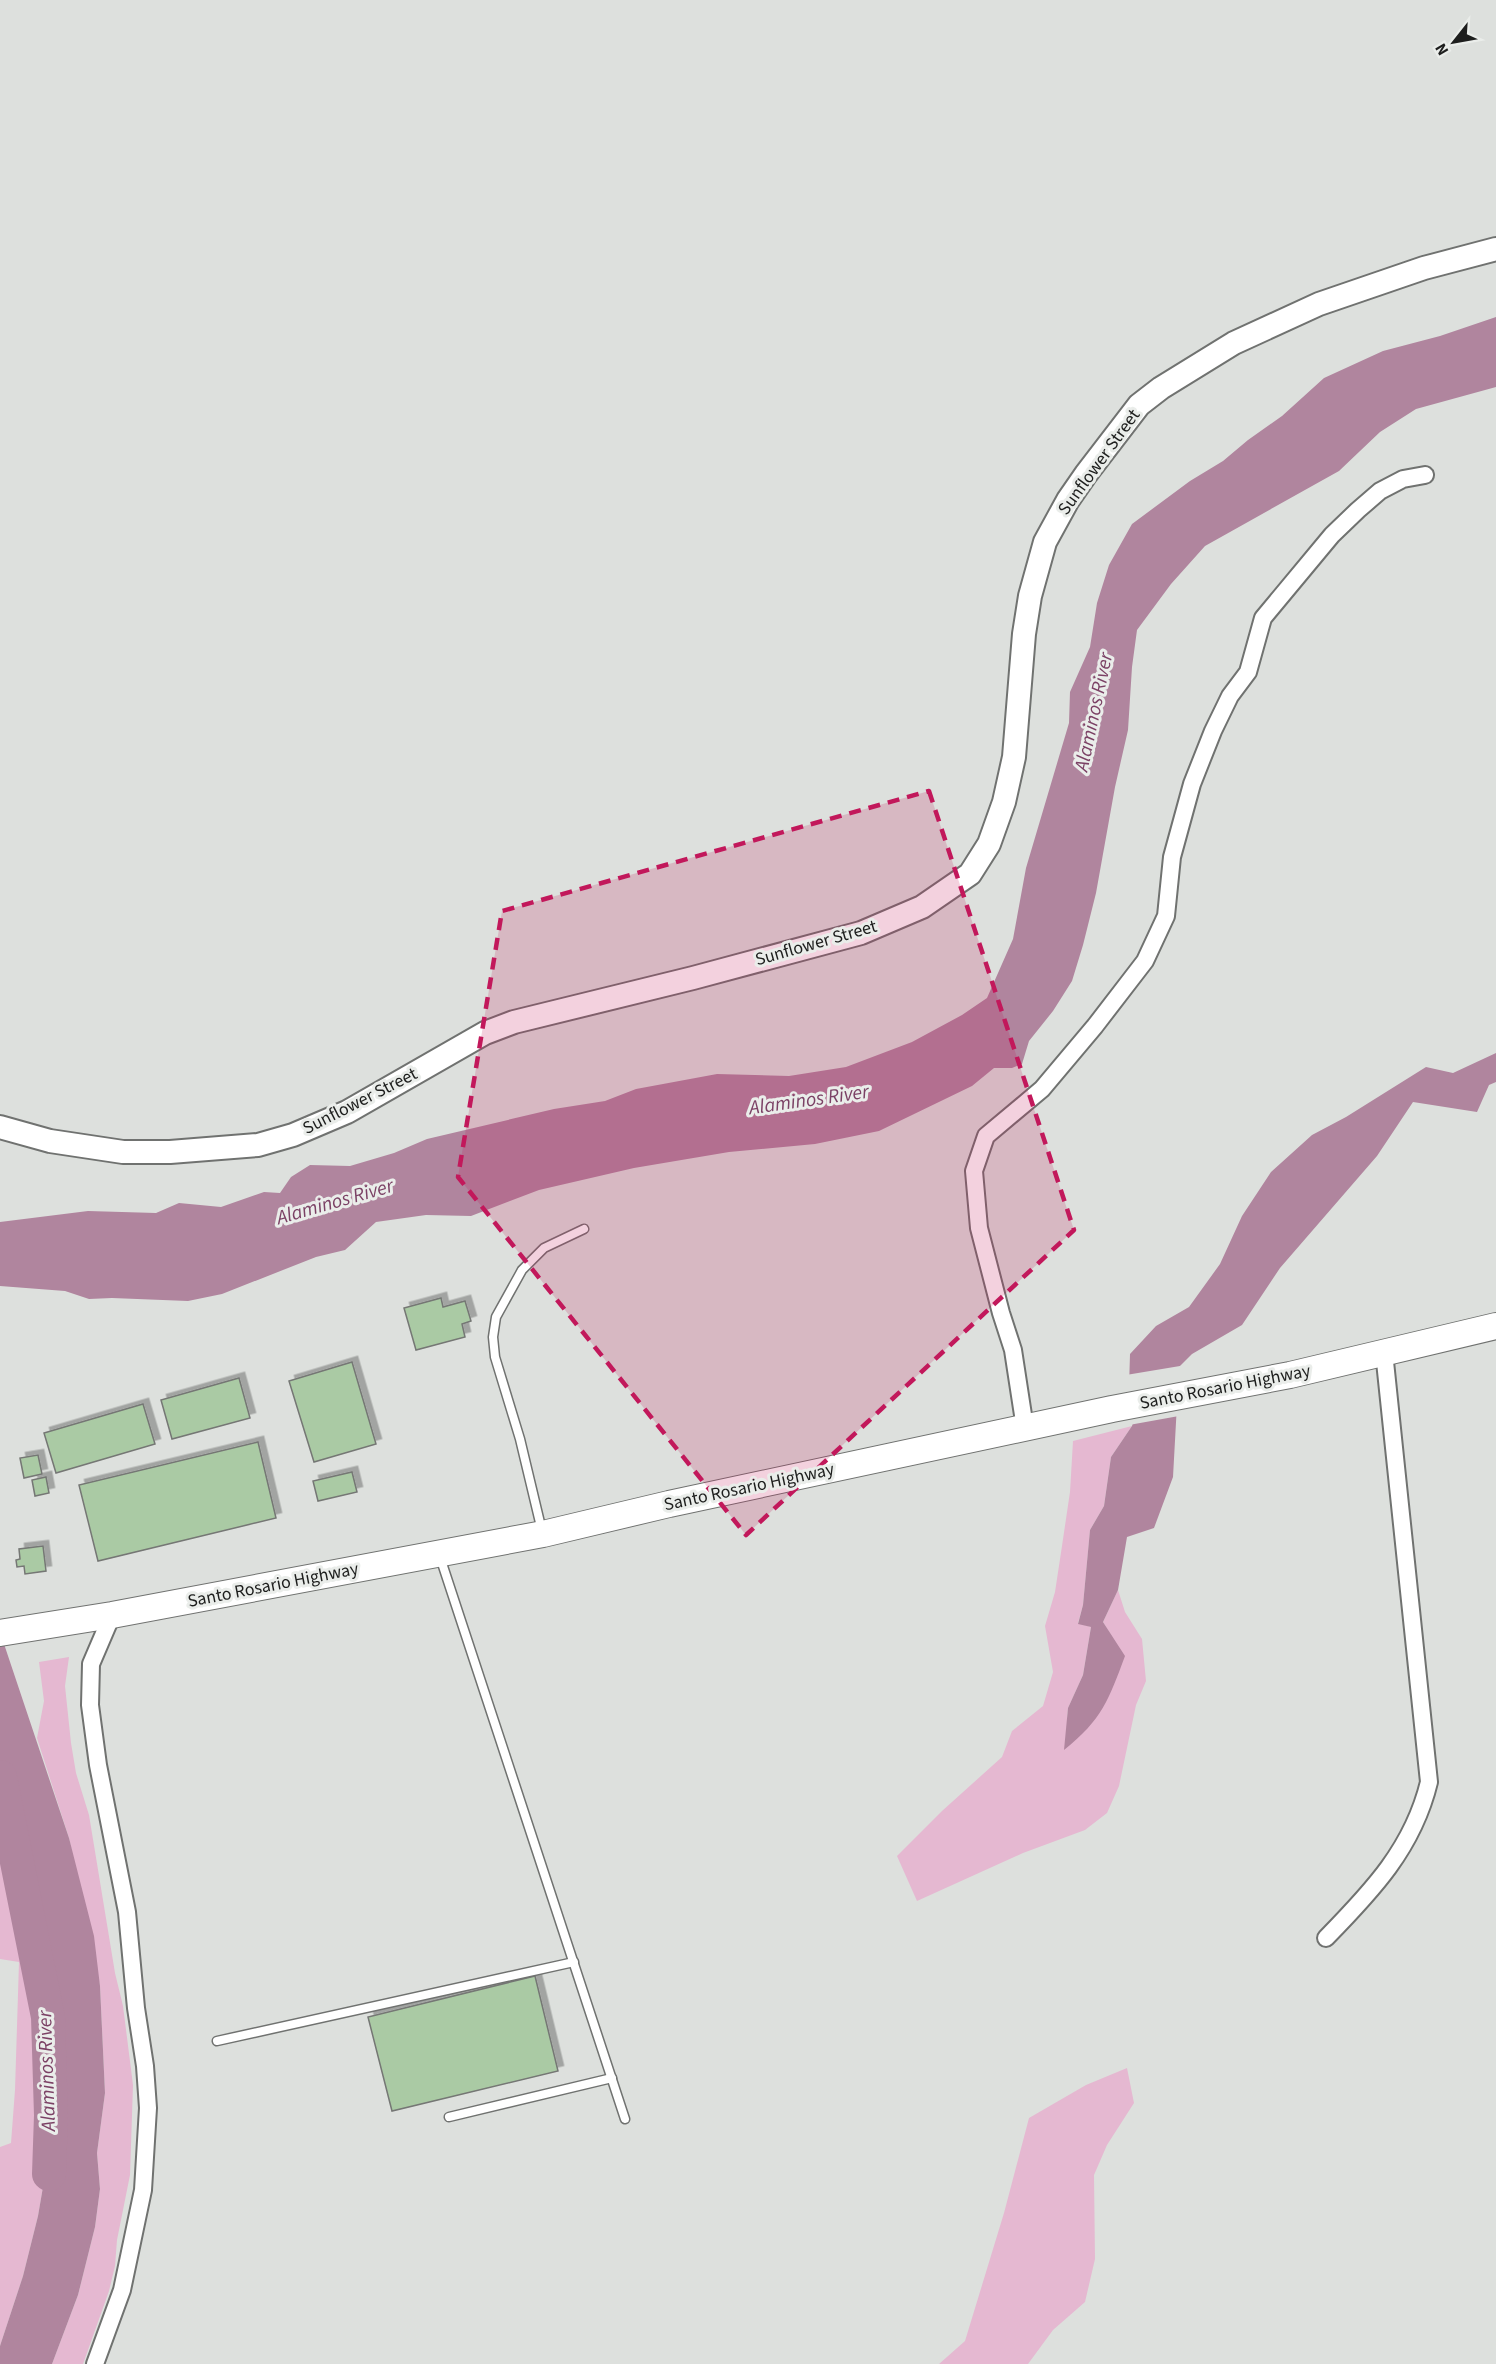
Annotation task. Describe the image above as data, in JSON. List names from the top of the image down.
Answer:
{
  "streets": {
    "main road": ["Santo Rosario Highway"],
    "street": ["Sunflower Street"]
  },
  "water": ["Alaminos River"],
  "north": "bottom left"
}
